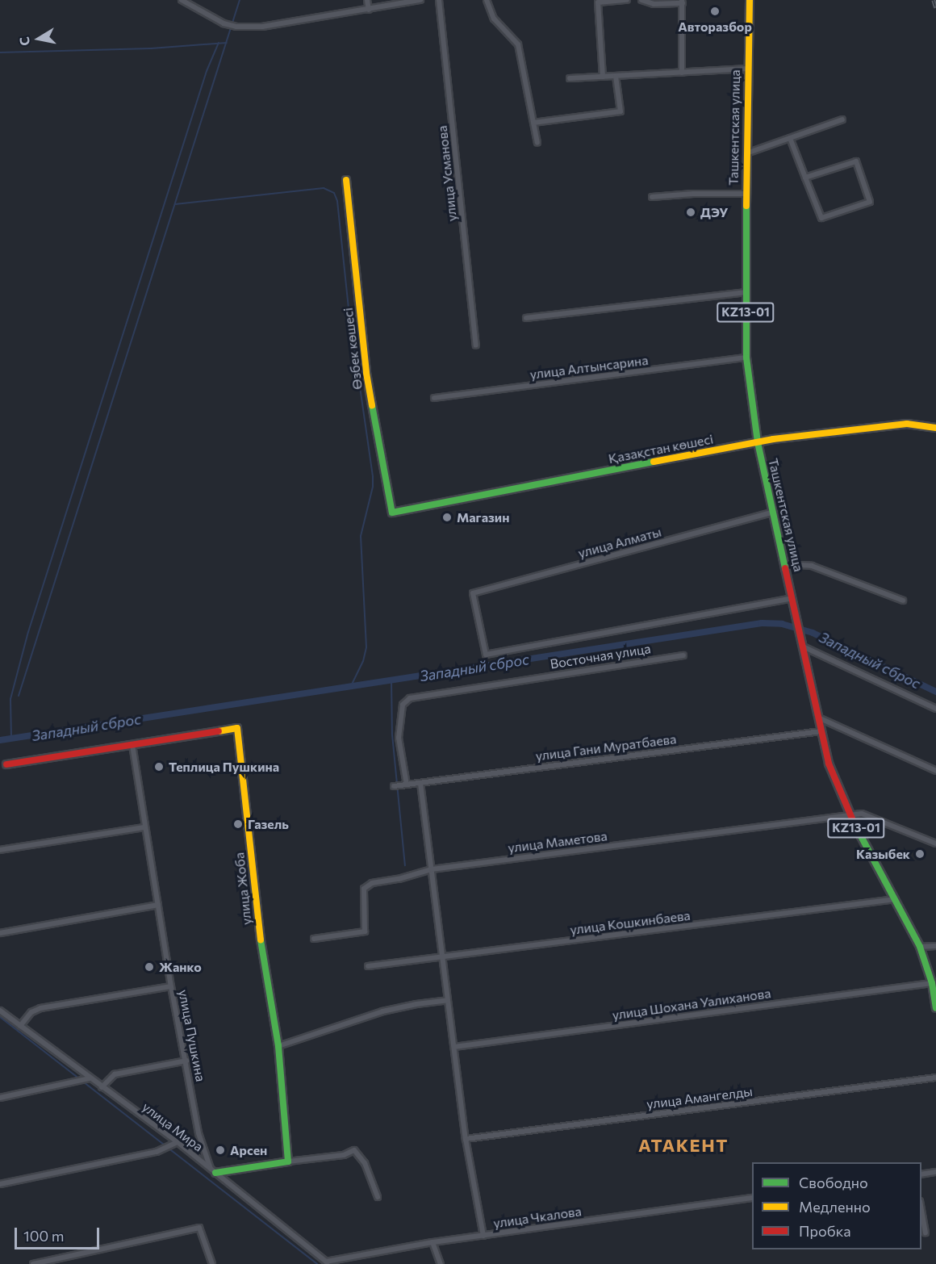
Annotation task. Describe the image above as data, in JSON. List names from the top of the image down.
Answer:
{
  "streets": {
    "street": [
      "Ташкентская улица",
      "улица Усманова",
      "KZ13-01",
      "Өзбек көшесі",
      "улица Алтынсарина",
      "Қазақстан көшесі",
      "улица Алматы",
      "Восточная улица",
      "улица Гани Муратбаева",
      "улица Маметова",
      "улица Жоба",
      "улица Кошкинбаева",
      "улица Шохана Уалиханова",
      "улица Пушкина",
      "улица Амангелды",
      "улица Мира",
      "улица Чкалова"
    ]
  },
  "crossings": [
    ["Ташкентская улица", "улица Алтынсарина"],
    ["Ташкентская улица", "Қазақстан көшесі"],
    ["Ташкентская улица", "улица Алматы"],
    ["Ташкентская улица", "Восточная улица"],
    ["Ташкентская улица", "улица Гани Муратбаева"],
    ["Ташкентская улица", "улица Маметова"],
    ["Ташкентская улица", "улица Кошкинбаева"],
    ["Ташкентская улица", "улица Шохана Уалиханова"],
    ["Өзбек көшесі", "Қазақстан көшесі"],
    ["улица Алматы", "Восточная улица"],
    ["Восточная улица", "улица Гани Муратбаева"],
    ["улица Жоба", "улица Пушкина"],
    ["улица Пушкина", "улица Мира"],
    ["улица Мира", "улица Чкалова"]
  ],
  "districts": ["АТАКЕНТ"],
  "water": ["Западный сброс"],
  "places": [
    "Авторазбор",
    "ДЭУ",
    "Магазин",
    "Теплица Пушкина",
    "Газель",
    "Казыбек",
    "Жанко",
    "Арсен"
  ],
  "legend": ["Свободно", "Медленно", "Пробка"],
  "scale_bar": "100 m",
  "north": "left"
}
